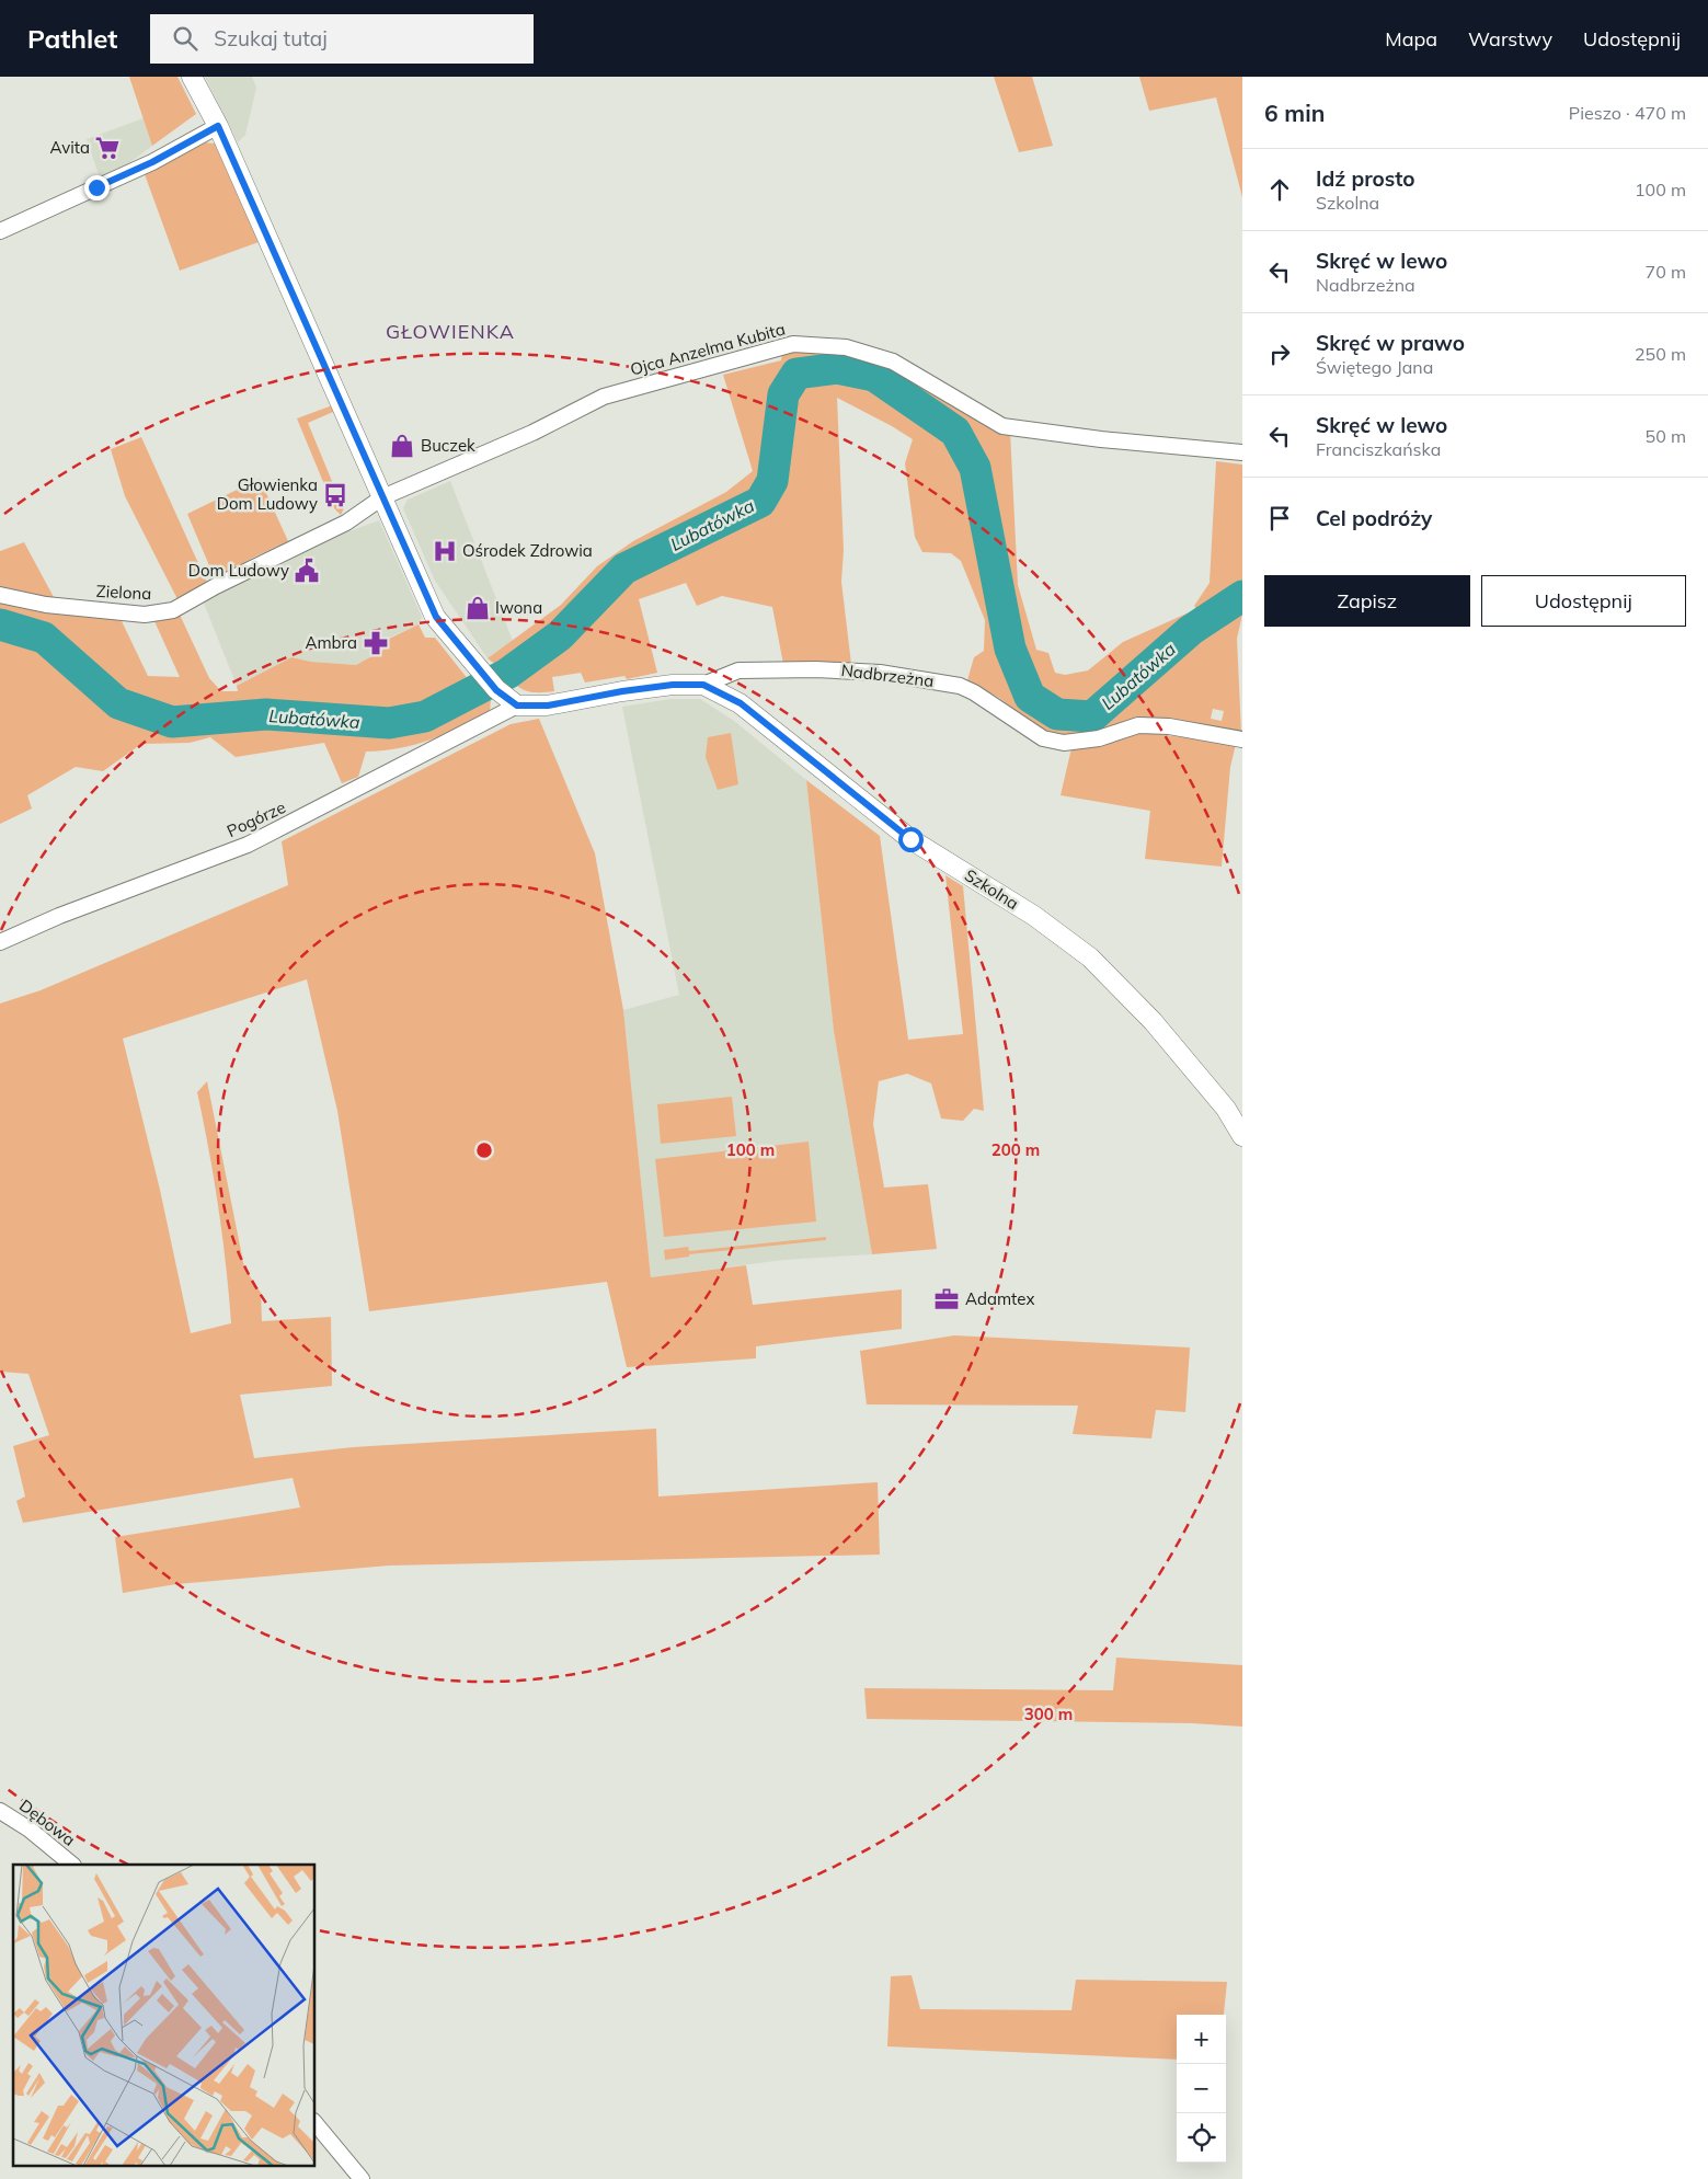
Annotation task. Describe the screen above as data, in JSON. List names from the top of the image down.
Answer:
{
  "streets": {
    "street": [
      "Ojca Anzelma Kubita",
      "Zielona",
      "Nadbrzeżna",
      "Pogórze",
      "Szkolna",
      "Dębowa"
    ]
  },
  "crossings": [
    ["Ojca Anzelma Kubita", "Zielona"],
    ["Nadbrzeżna", "Pogórze"],
    ["Nadbrzeżna", "Szkolna"]
  ],
  "districts": ["GŁOWIENKA"],
  "water": ["Lubatówka"],
  "places": {
    "supermarket": ["Avita"],
    "shop": ["Buczek", "Iwona"],
    "bus stop": ["Głowienka Dom Ludowy"],
    "hospital": ["Ośrodek Zdrowia"],
    "public building": ["Dom Ludowy"],
    "pharmacy": ["Ambra"],
    "office": ["Adamtex"]
  },
  "page": {
    "header": "Pathlet",
    "search": "Szukaj tutaj",
    "nav": ["Mapa", "Warstwy", "Udostępnij"],
    "heading": ["6 min", "Pieszo · 470 m"],
    "list": [
      ["Idź prosto", "Szkolna", "100 m"],
      ["Skręć w lewo", "Nadbrzeżna", "70 m"],
      ["Skręć w prawo", "Świętego Jana", "250 m"],
      ["Skręć w lewo", "Franciszkańska", "50 m"],
      "Cel podróży"
    ],
    "buttons": ["Zapisz", "Udostępnij"],
    "map_buttons": ["+", "−"]
  },
  "rings": ["100 m", "200 m", "300 m"]
}
